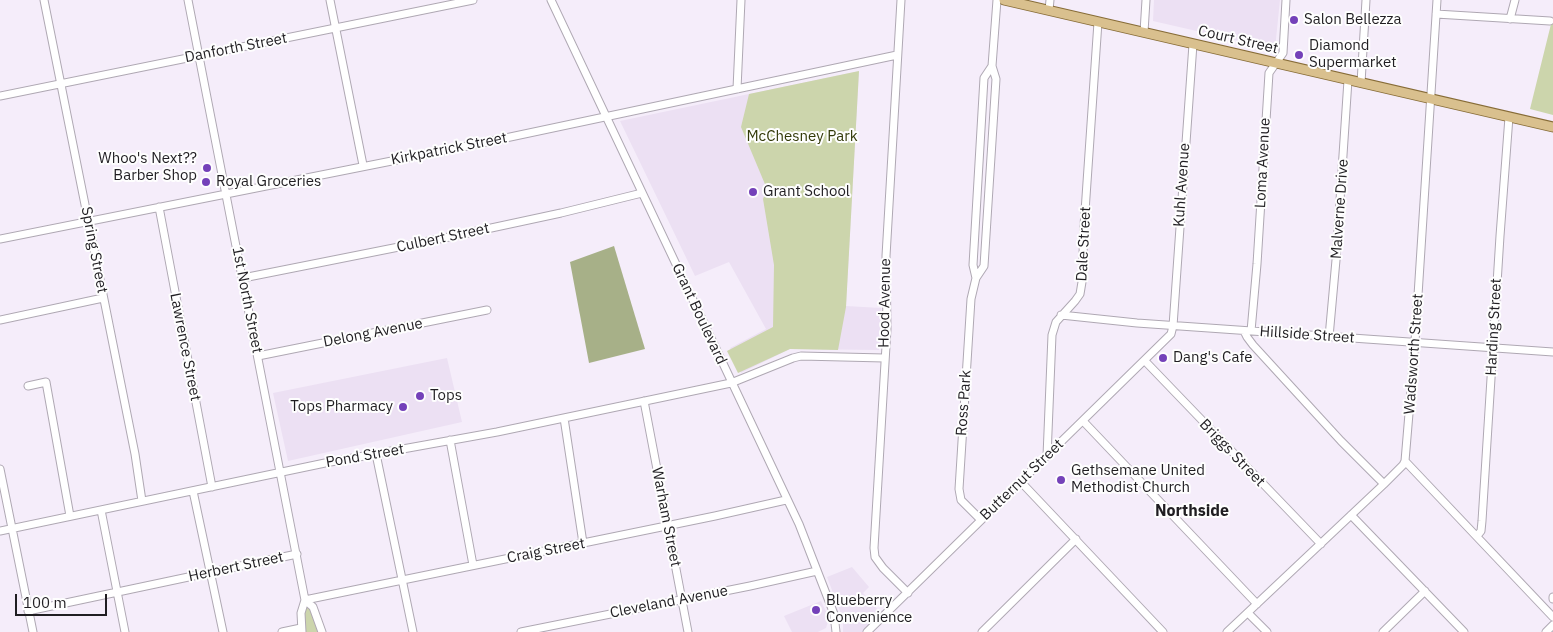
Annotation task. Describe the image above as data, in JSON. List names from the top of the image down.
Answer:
{
  "streets": {
    "main road": ["Court Street"],
    "street": [
      "Danforth Street",
      "Kirkpatrick Street",
      "Loma Avenue",
      "Kuhl Avenue",
      "Malverne Drive",
      "Culbert Street",
      "Dale Street",
      "Spring Street",
      "1st North Street",
      "Hood Avenue",
      "Grant Boulevard",
      "Harding Street",
      "Delong Avenue",
      "Hillside Street",
      "Lawrence Street",
      "Wadsworth Street",
      "Ross Park",
      "Briggs Street",
      "Pond Street",
      "Butternut Street",
      "Warham Street",
      "Craig Street",
      "Herbert Street",
      "Cleveland Avenue"
    ]
  },
  "crossings": [
    ["Court Street", "Loma Avenue"],
    ["Court Street", "Kuhl Avenue"],
    ["Court Street", "Malverne Drive"],
    ["Court Street", "Dale Street"],
    ["Court Street", "Harding Street"],
    ["Court Street", "Wadsworth Street"],
    ["Danforth Street", "Spring Street"],
    ["Danforth Street", "1st North Street"],
    ["Kirkpatrick Street", "Spring Street"],
    ["Kirkpatrick Street", "1st North Street"],
    ["Kirkpatrick Street", "Hood Avenue"],
    ["Kirkpatrick Street", "Grant Boulevard"],
    ["Kirkpatrick Street", "Lawrence Street"],
    ["Loma Avenue", "Hillside Street"],
    ["Kuhl Avenue", "Hillside Street"],
    ["Kuhl Avenue", "Butternut Street"],
    ["Malverne Drive", "Hillside Street"],
    ["Culbert Street", "1st North Street"],
    ["Culbert Street", "Grant Boulevard"],
    ["Dale Street", "Hillside Street"],
    ["Dale Street", "Butternut Street"],
    ["Spring Street", "Pond Street"],
    ["1st North Street", "Delong Avenue"],
    ["1st North Street", "Pond Street"],
    ["1st North Street", "Craig Street"],
    ["1st North Street", "Herbert Street"],
    ["Hood Avenue", "Pond Street"],
    ["Hood Avenue", "Butternut Street"],
    ["Grant Boulevard", "Pond Street"],
    ["Grant Boulevard", "Craig Street"],
    ["Grant Boulevard", "Cleveland Avenue"],
    ["Harding Street", "Hillside Street"],
    ["Hillside Street", "Wadsworth Street"],
    ["Hillside Street", "Butternut Street"],
    ["Lawrence Street", "Pond Street"],
    ["Ross Park", "Butternut Street"],
    ["Briggs Street", "Butternut Street"],
    ["Pond Street", "Warham Street"],
    ["Warham Street", "Craig Street"],
    ["Warham Street", "Cleveland Avenue"]
  ],
  "districts": ["Northside"],
  "parks": ["McChesney Park"],
  "places": [
    "Salon Bellezza",
    "Diamond Supermarket",
    "Whoo's Next?? Barber Shop",
    "Royal Groceries",
    "Grant School",
    "Dang's Cafe",
    "Tops",
    "Tops Pharmacy",
    "Gethsemane United Methodist Church",
    "Blueberry Convenience"
  ],
  "scale_bar": "100 m"
}
